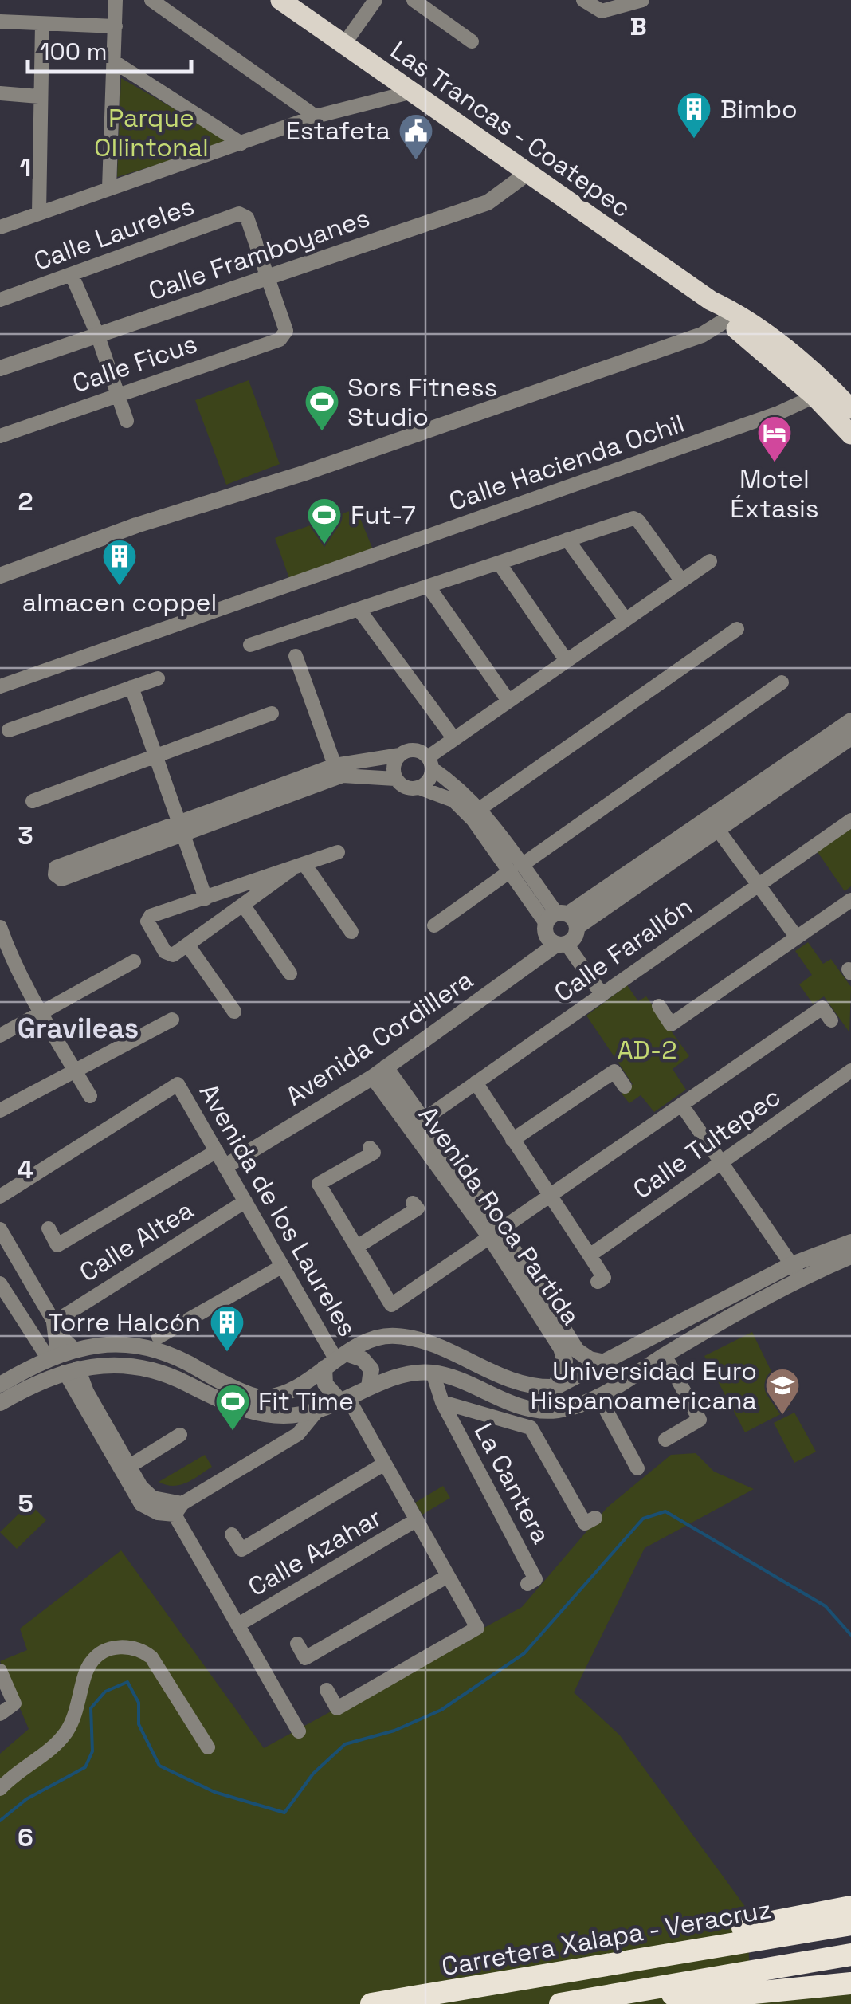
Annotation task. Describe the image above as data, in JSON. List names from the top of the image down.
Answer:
{
  "streets": {
    "highway": ["Carretera Xalapa - Veracruz"],
    "main road": ["Las Trancas - Coatepec"],
    "street": [
      "Calle Laureles",
      "Calle Framboyanes",
      "Calle Ficus",
      "Calle Hacienda Ochil",
      "Calle Farallón",
      "Avenida Cordillera",
      "Calle Tultepec",
      "Avenida de los Laureles",
      "Avenida Roca Partida",
      "Calle Altea",
      "La Cantera",
      "Calle Azahar"
    ]
  },
  "crossings": [
    ["Las Trancas - Coatepec", "Calle Framboyanes"],
    ["Las Trancas - Coatepec", "Calle Hacienda Ochil"],
    ["Calle Laureles", "Calle Framboyanes"],
    ["Calle Laureles", "Calle Ficus"],
    ["Calle Framboyanes", "Calle Ficus"],
    ["Calle Farallón", "Avenida Roca Partida"],
    ["Avenida Cordillera", "Avenida de los Laureles"],
    ["Avenida Cordillera", "Avenida Roca Partida"],
    ["Avenida de los Laureles", "Calle Altea"]
  ],
  "districts": ["Gravileas"],
  "parks": ["Parque Ollintonal", "AD-2"],
  "places": {
    "building": ["Bimbo", "almacen coppel", "Torre Halcón"],
    "public building": ["Estafeta"],
    "sports": ["Sors Fitness Studio", "Fut-7", "Fit Time"],
    "hotel": ["Motel Éxtasis"],
    "school or university": ["Universidad Euro Hispanoamericana"]
  },
  "scale_bar": "100 m",
  "grid": {
    "columns": ["B"],
    "rows": [
      "1",
      "2",
      "3",
      "4",
      "5",
      "6"
    ]
  }
}
